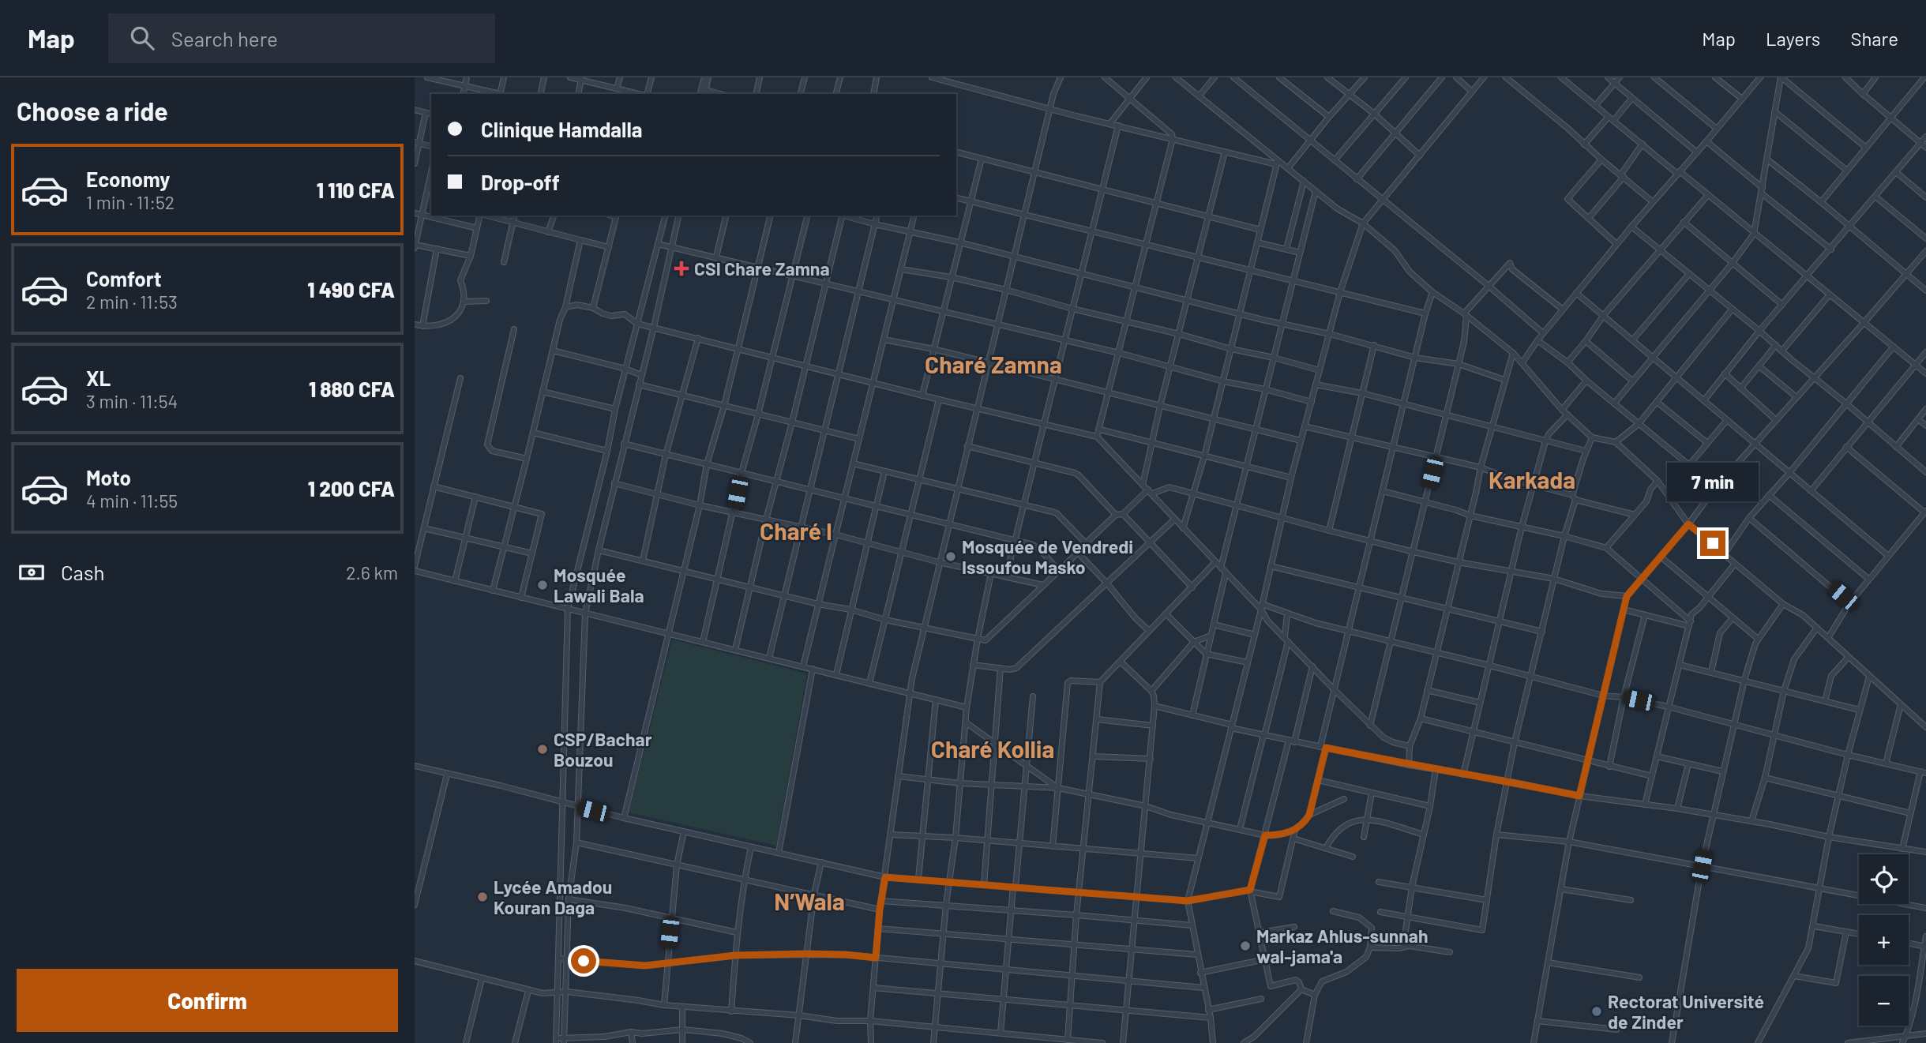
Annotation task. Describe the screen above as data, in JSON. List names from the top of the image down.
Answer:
{
  "districts": [
    "Charé Zamna",
    "Karkada",
    "Charé I",
    "Charé Kollia",
    "N’Wala"
  ],
  "places": {
    "health": ["CSI Chare Zamna"],
    "other": [
      "Mosquée de Vendredi Issoufou Masko",
      "Mosquée Lawali Bala",
      "CSP/Bachar Bouzou",
      "Lycée Amadou Kouran Daga",
      "Markaz Ahlus-sunnah wal-jama'a",
      "Rectorat Université de Zinder"
    ]
  },
  "page": {
    "header": "Map",
    "search": "Search here",
    "nav": ["Map", "Layers", "Share"],
    "heading": "Choose a ride",
    "banner": ["Clinique Hamdalla", "Drop-off"],
    "list": [
      {
        "name": "Economy",
        "note": "1 min · 11:52",
        "value": "1 110 CFA"
      },
      {
        "name": "Comfort",
        "note": "2 min · 11:53",
        "value": "1 490 CFA"
      },
      {
        "name": "XL",
        "note": "3 min · 11:54",
        "value": "1 880 CFA"
      },
      {
        "name": "Moto",
        "note": "4 min · 11:55",
        "value": "1 200 CFA"
      }
    ],
    "bubble": "7 min",
    "pay": ["Cash", "2.6 km"],
    "map_buttons": ["+", "−"],
    "buttons": "Confirm"
  }
}
